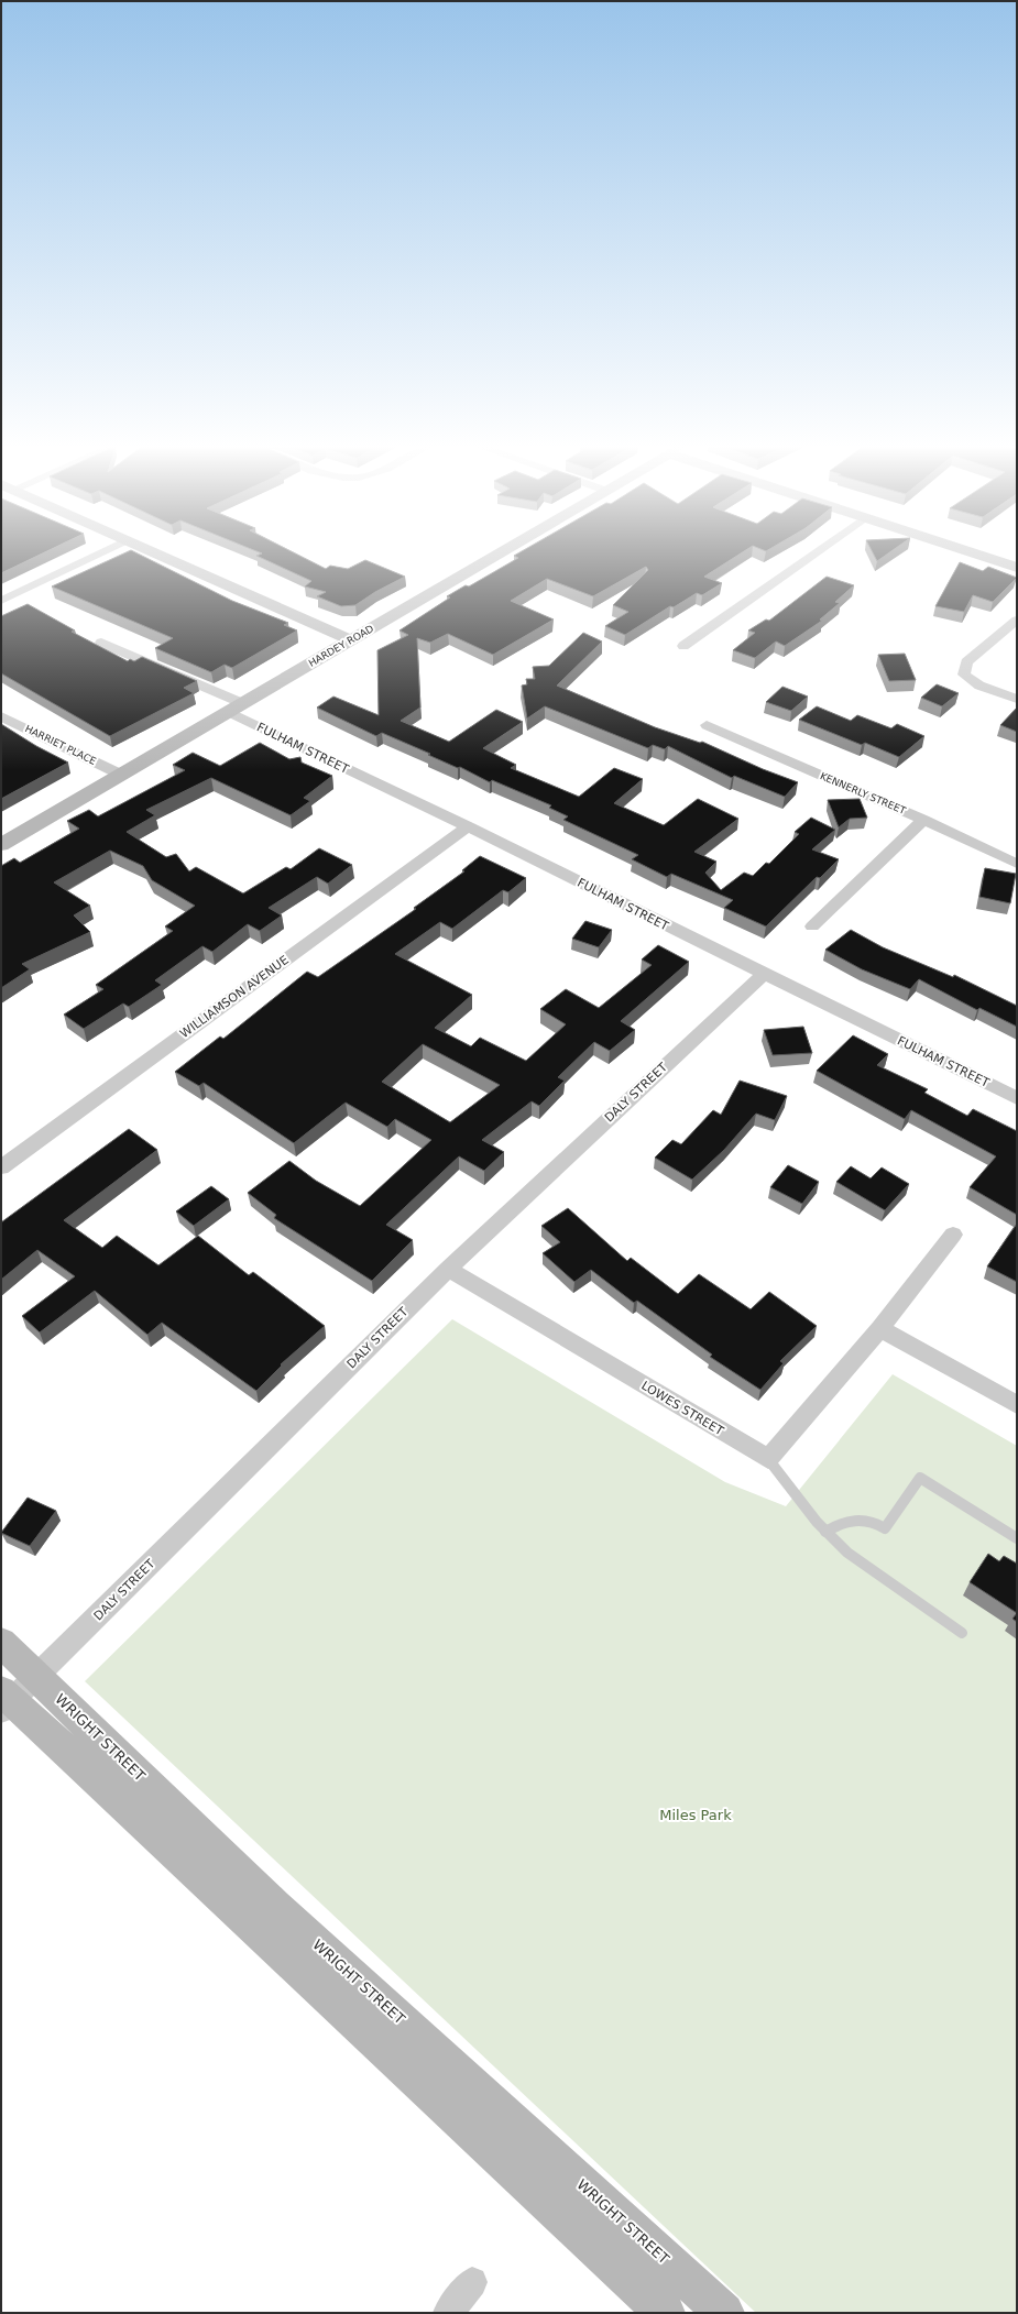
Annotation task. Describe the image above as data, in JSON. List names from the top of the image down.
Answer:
{
  "streets": {
    "street": [
      "HARDEY ROAD",
      "HARRIET PLACE",
      "FULHAM STREET",
      "KENNERLY STREET",
      "WILLIAMSON AVENUE",
      "DALY STREET",
      "LOWES STREET",
      "WRIGHT STREET"
    ]
  },
  "crossings": [
    ["HARDEY ROAD", "HARRIET PLACE"],
    ["HARDEY ROAD", "FULHAM STREET"],
    ["FULHAM STREET", "WILLIAMSON AVENUE"],
    ["FULHAM STREET", "DALY STREET"],
    ["DALY STREET", "LOWES STREET"],
    ["DALY STREET", "WRIGHT STREET"]
  ],
  "parks": ["Miles Park"]
}
